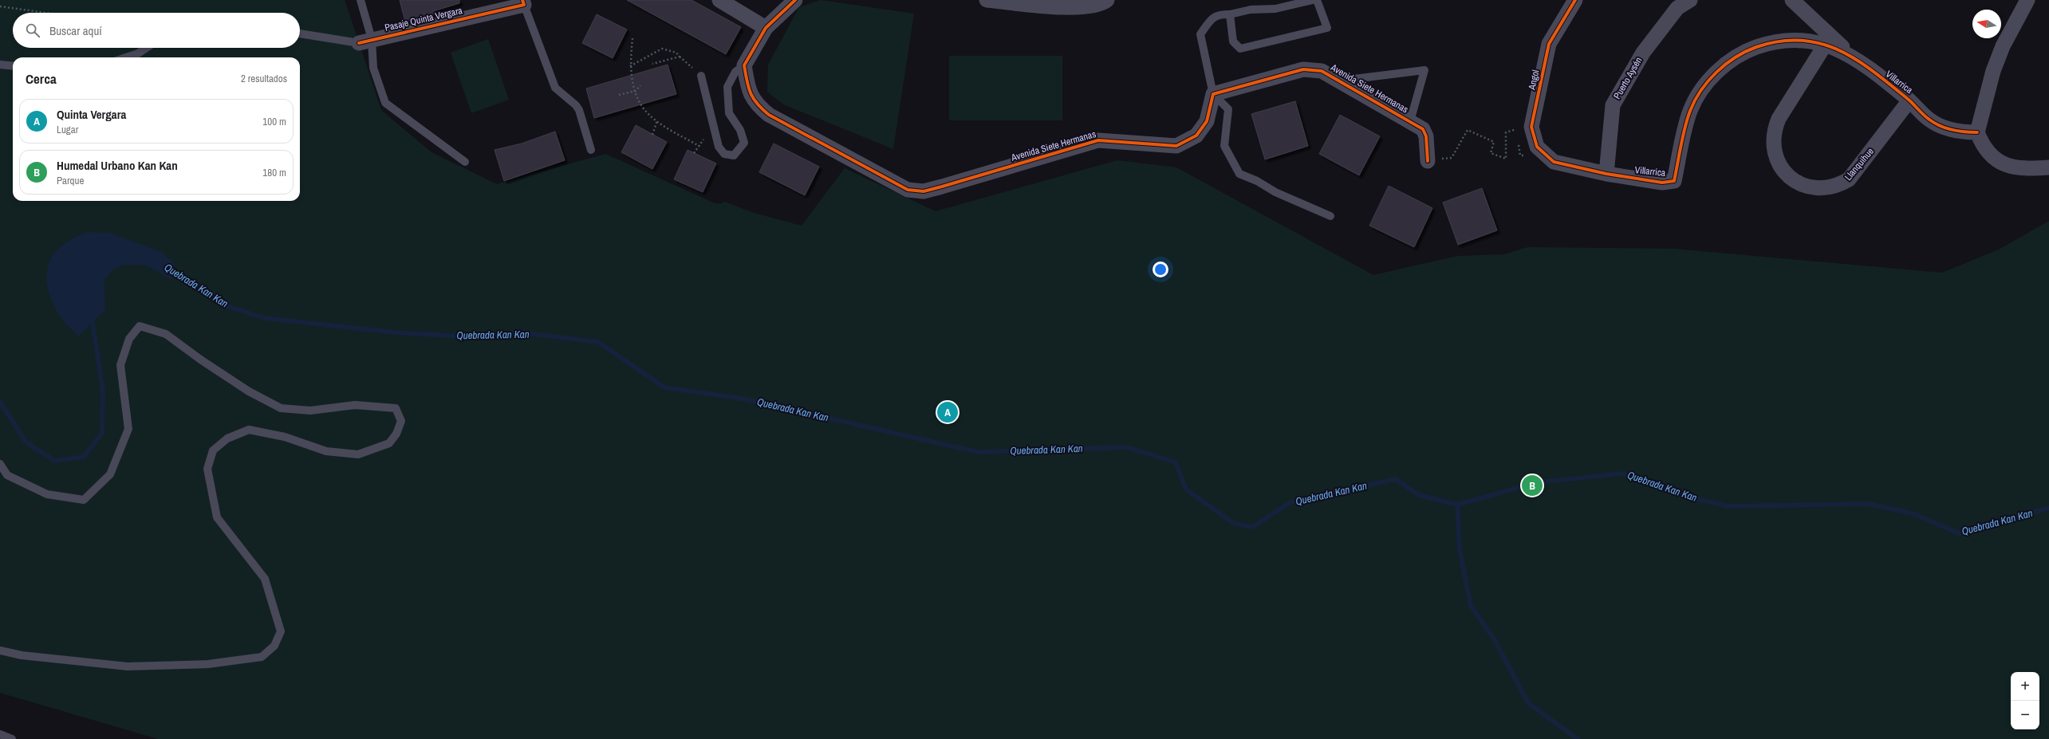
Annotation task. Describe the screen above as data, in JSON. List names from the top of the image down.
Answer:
{
  "streets": {
    "street": [
      "Pasaje Quinta Vergara",
      "Puerto Aysén",
      "Angol",
      "Villarrica",
      "Avenida Siete Hermanas",
      "Llanquihue"
    ]
  },
  "crossings": [
    ["Puerto Aysén", "Villarrica"],
    ["Angol", "Villarrica"],
    ["Villarrica", "Llanquihue"]
  ],
  "water": ["Quebrada Kan Kan"],
  "north": "left",
  "page": {
    "search": "Buscar aquí",
    "heading": ["Cerca", "2 resultados"],
    "list": [
      {
        "mark": "A",
        "name": "Quinta Vergara",
        "note": "Lugar",
        "value": "100 m"
      },
      {
        "mark": "B",
        "name": "Humedal Urbano Kan Kan",
        "note": "Parque",
        "value": "180 m"
      }
    ],
    "pins": ["A", "B"],
    "map_buttons": ["+", "−"]
  }
}
